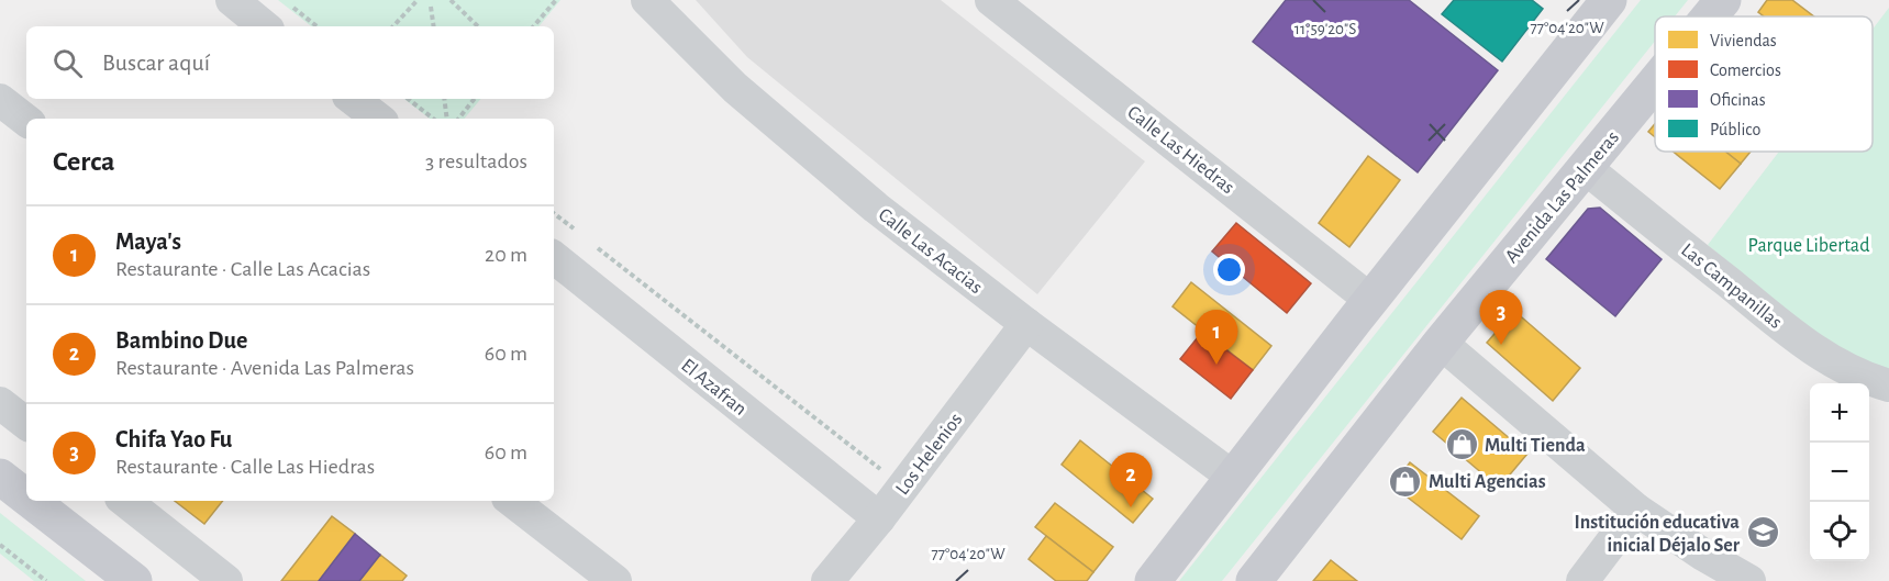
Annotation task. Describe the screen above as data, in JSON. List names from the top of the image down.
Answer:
{
  "streets": {
    "main road": ["Avenida Las Palmeras"],
    "street": [
      "Calle Las Hiedras",
      "Calle Las Acacias",
      "Las Campanillas",
      "El Azafran",
      "Los Helenios"
    ]
  },
  "crossings": [
    ["Avenida Las Palmeras", "Las Campanillas"],
    ["Calle Las Acacias", "Los Helenios"],
    ["El Azafran", "Los Helenios"]
  ],
  "parks": ["Parque Libertad"],
  "places": {
    "shop": ["Multi Tienda", "Multi Agencias"],
    "school or university": ["Institución educativa inicial Déjalo Ser"]
  },
  "legend": [
    "Viviendas",
    "Comercios",
    "Oficinas",
    "Público"
  ],
  "page": {
    "search": "Buscar aquí",
    "heading": ["Cerca", "3 resultados"],
    "list": [
      {
        "mark": "1",
        "name": "Maya's",
        "note": "Restaurante · Calle Las Acacias",
        "value": "20 m"
      },
      {
        "mark": "2",
        "name": "Bambino Due",
        "note": "Restaurante · Avenida Las Palmeras",
        "value": "60 m"
      },
      {
        "mark": "3",
        "name": "Chifa Yao Fu",
        "note": "Restaurante · Calle Las Hiedras",
        "value": "60 m"
      }
    ],
    "pins": ["3", "1", "2"],
    "map_buttons": ["+", "−"]
  },
  "coordinates": ["77°04'20\"W", "11°59'20\"S"]
}
